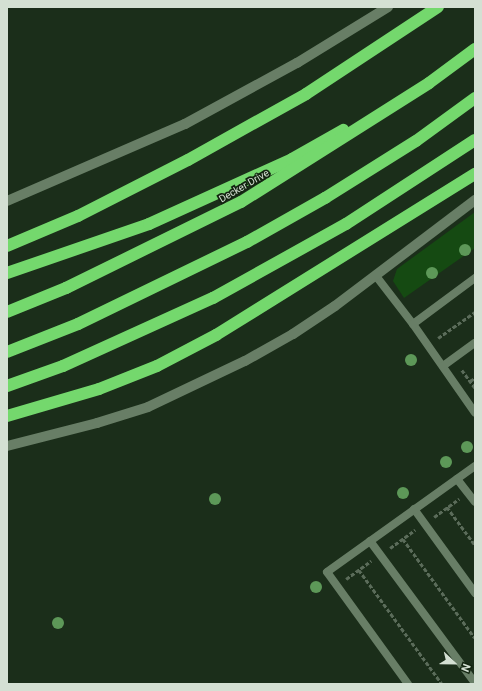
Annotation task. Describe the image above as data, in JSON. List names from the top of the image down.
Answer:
{
  "streets": {
    "highway": ["Decker Drive"]
  },
  "north": "right"
}
